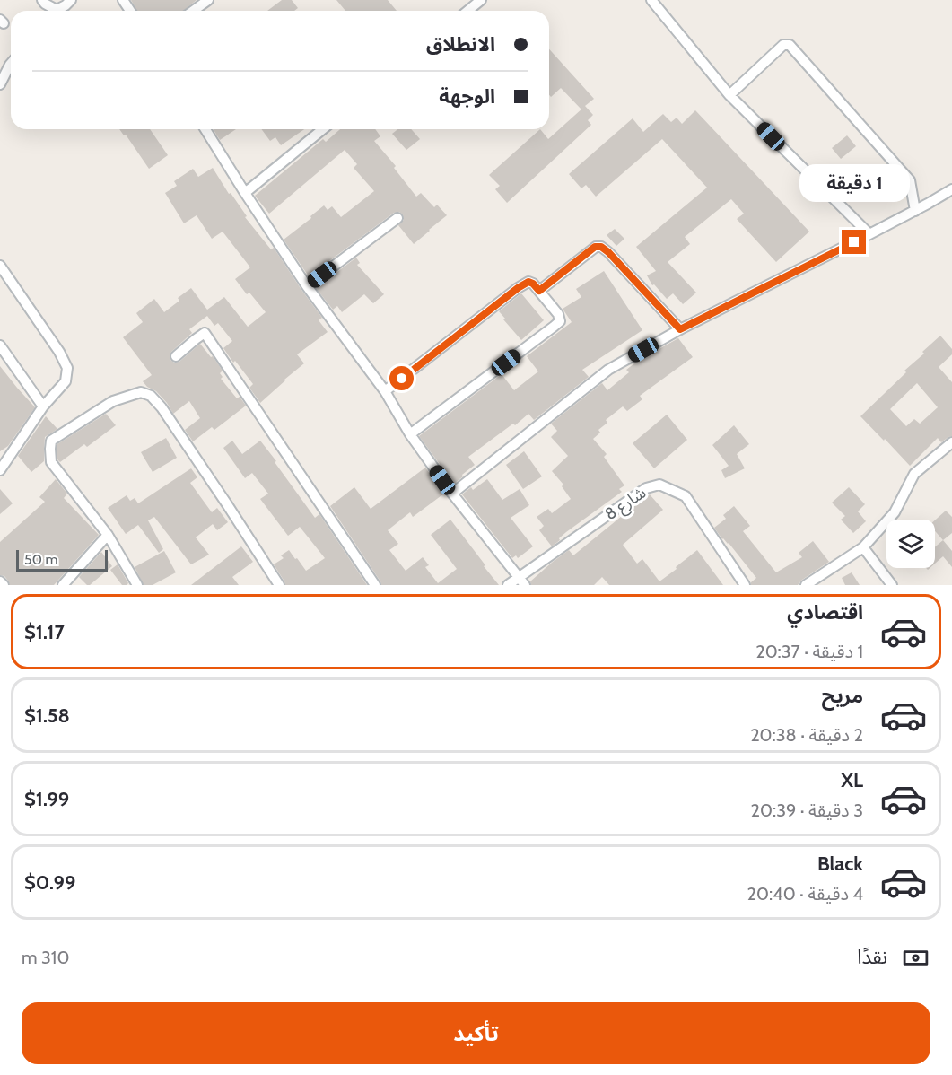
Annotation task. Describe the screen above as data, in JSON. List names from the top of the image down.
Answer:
{
  "streets": {
    "street": ["شارع 8"]
  },
  "scale_bar": "50 m",
  "page": {
    "banner": ["الانطلاق", "الوجهة"],
    "bubble": "1 دقيقة",
    "scale": "50 m",
    "list": [
      {
        "name": "اقتصادي",
        "note": "1 دقيقة · 20:37",
        "value": "$1.17"
      },
      {
        "name": "مريح",
        "note": "2 دقيقة · 20:38",
        "value": "$1.58"
      },
      {
        "name": "XL",
        "note": "3 دقيقة · 20:39",
        "value": "$1.99"
      },
      {
        "name": "Black",
        "note": "4 دقيقة · 20:40",
        "value": "$0.99"
      }
    ],
    "pay": ["نقدًا", "310 m"],
    "buttons": "تأكيد"
  }
}
